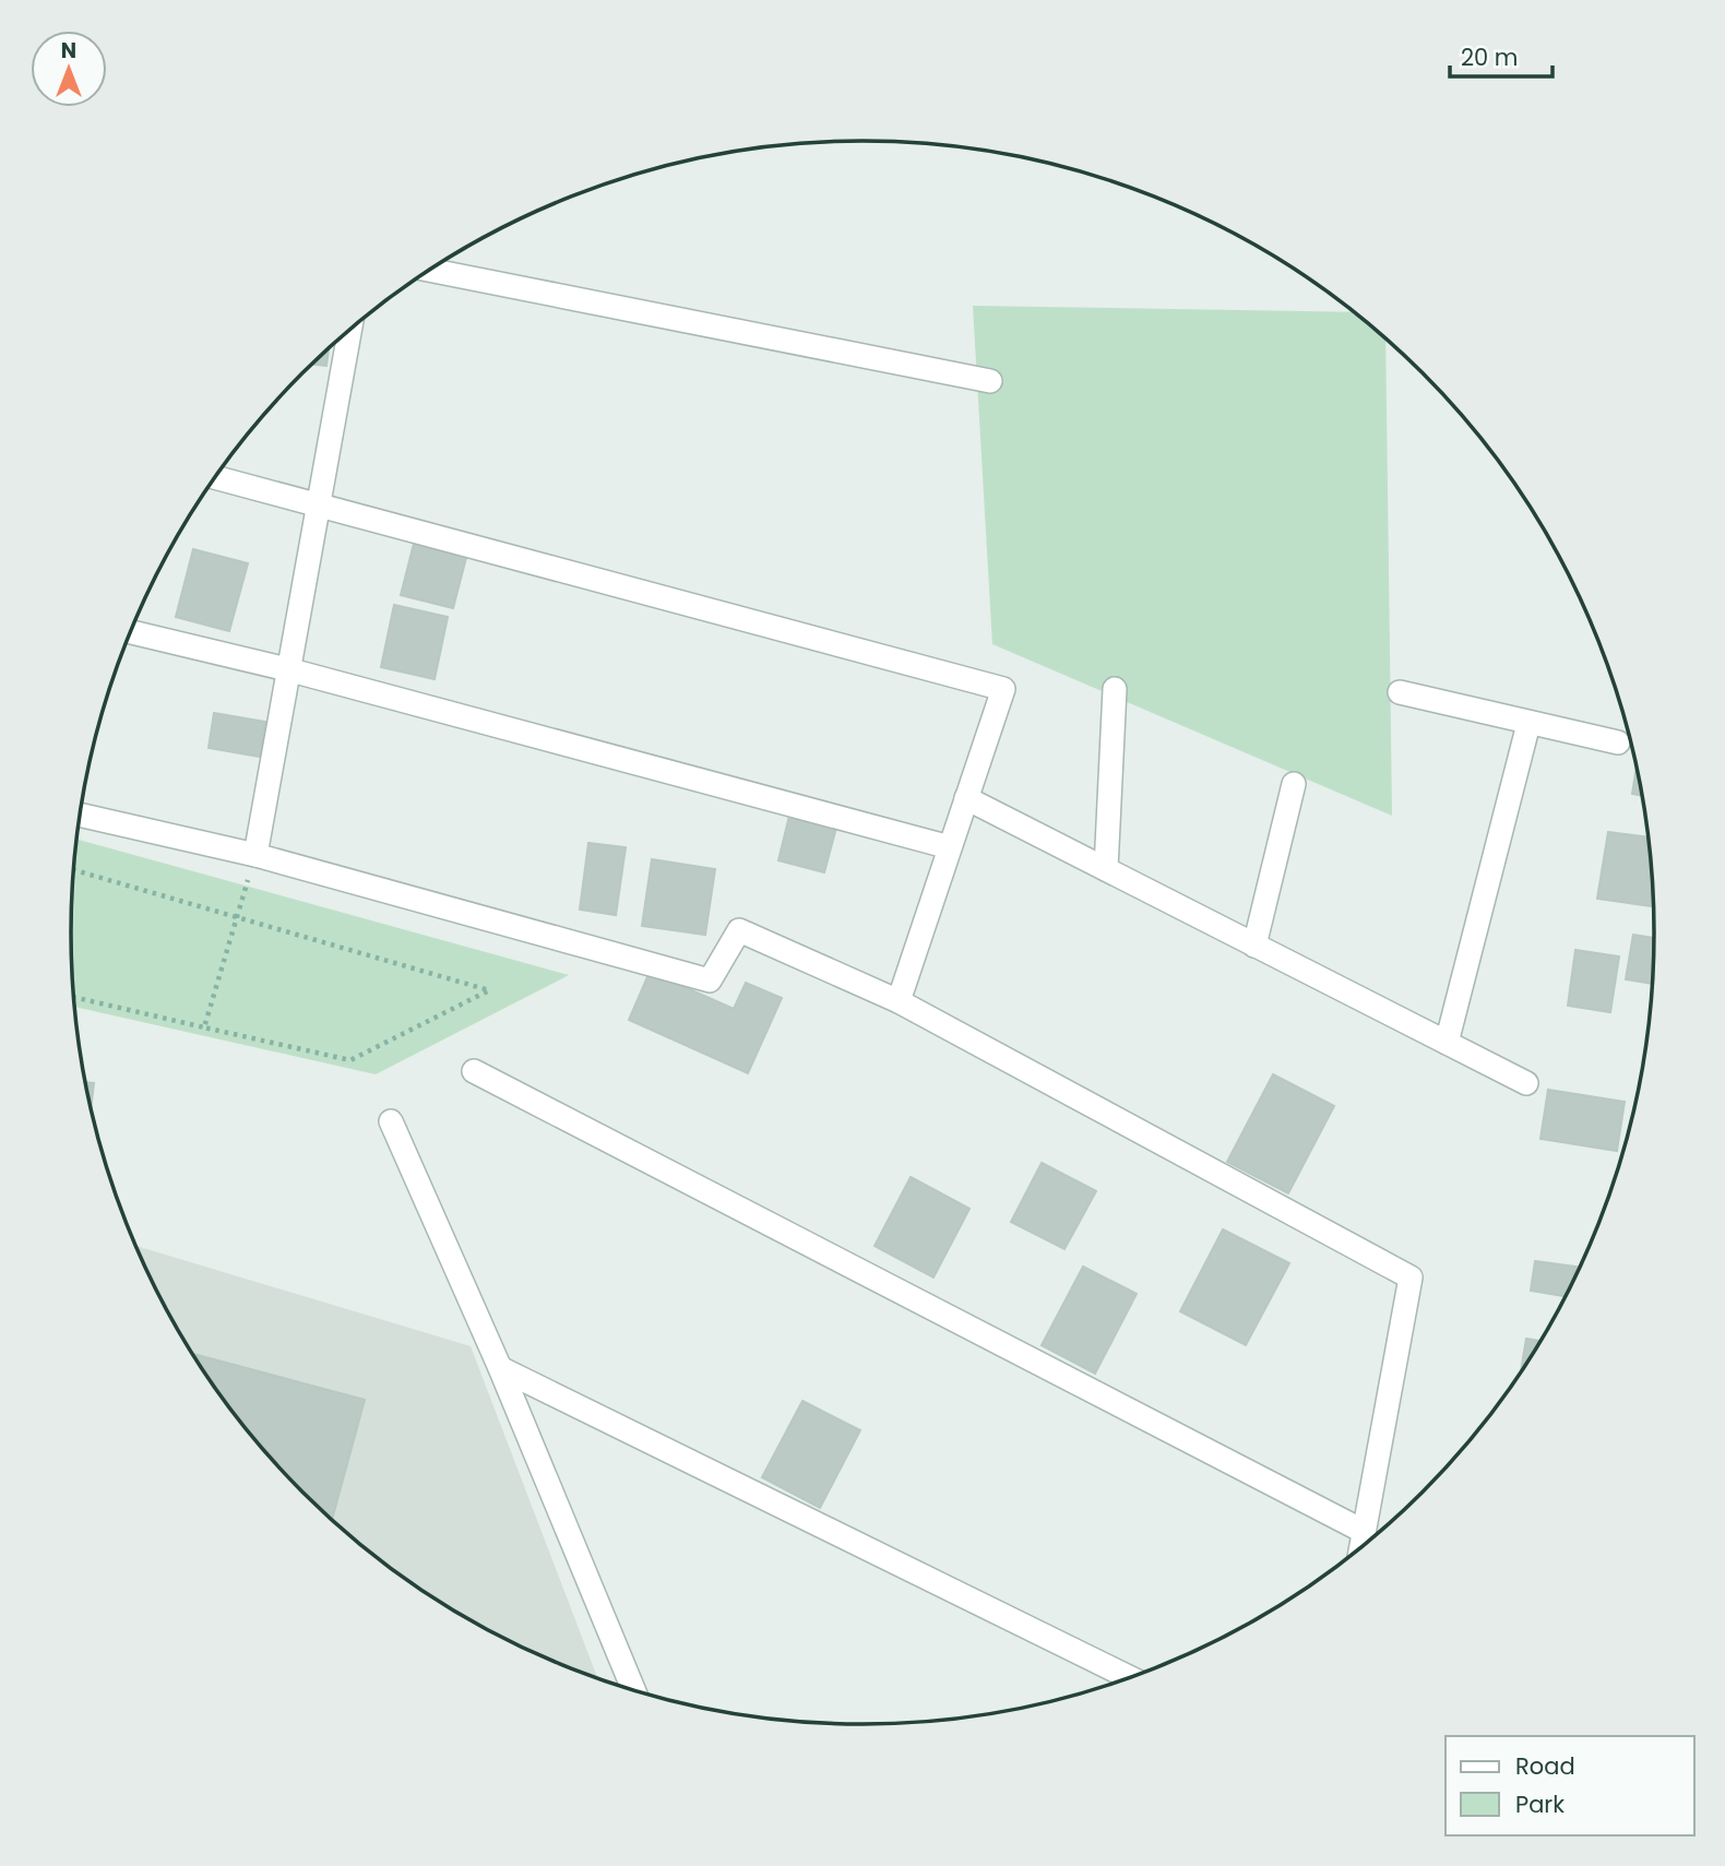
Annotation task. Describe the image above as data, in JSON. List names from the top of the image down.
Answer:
{
  "legend": ["Road", "Park"],
  "scale_bar": "20 m",
  "north": "top"
}
